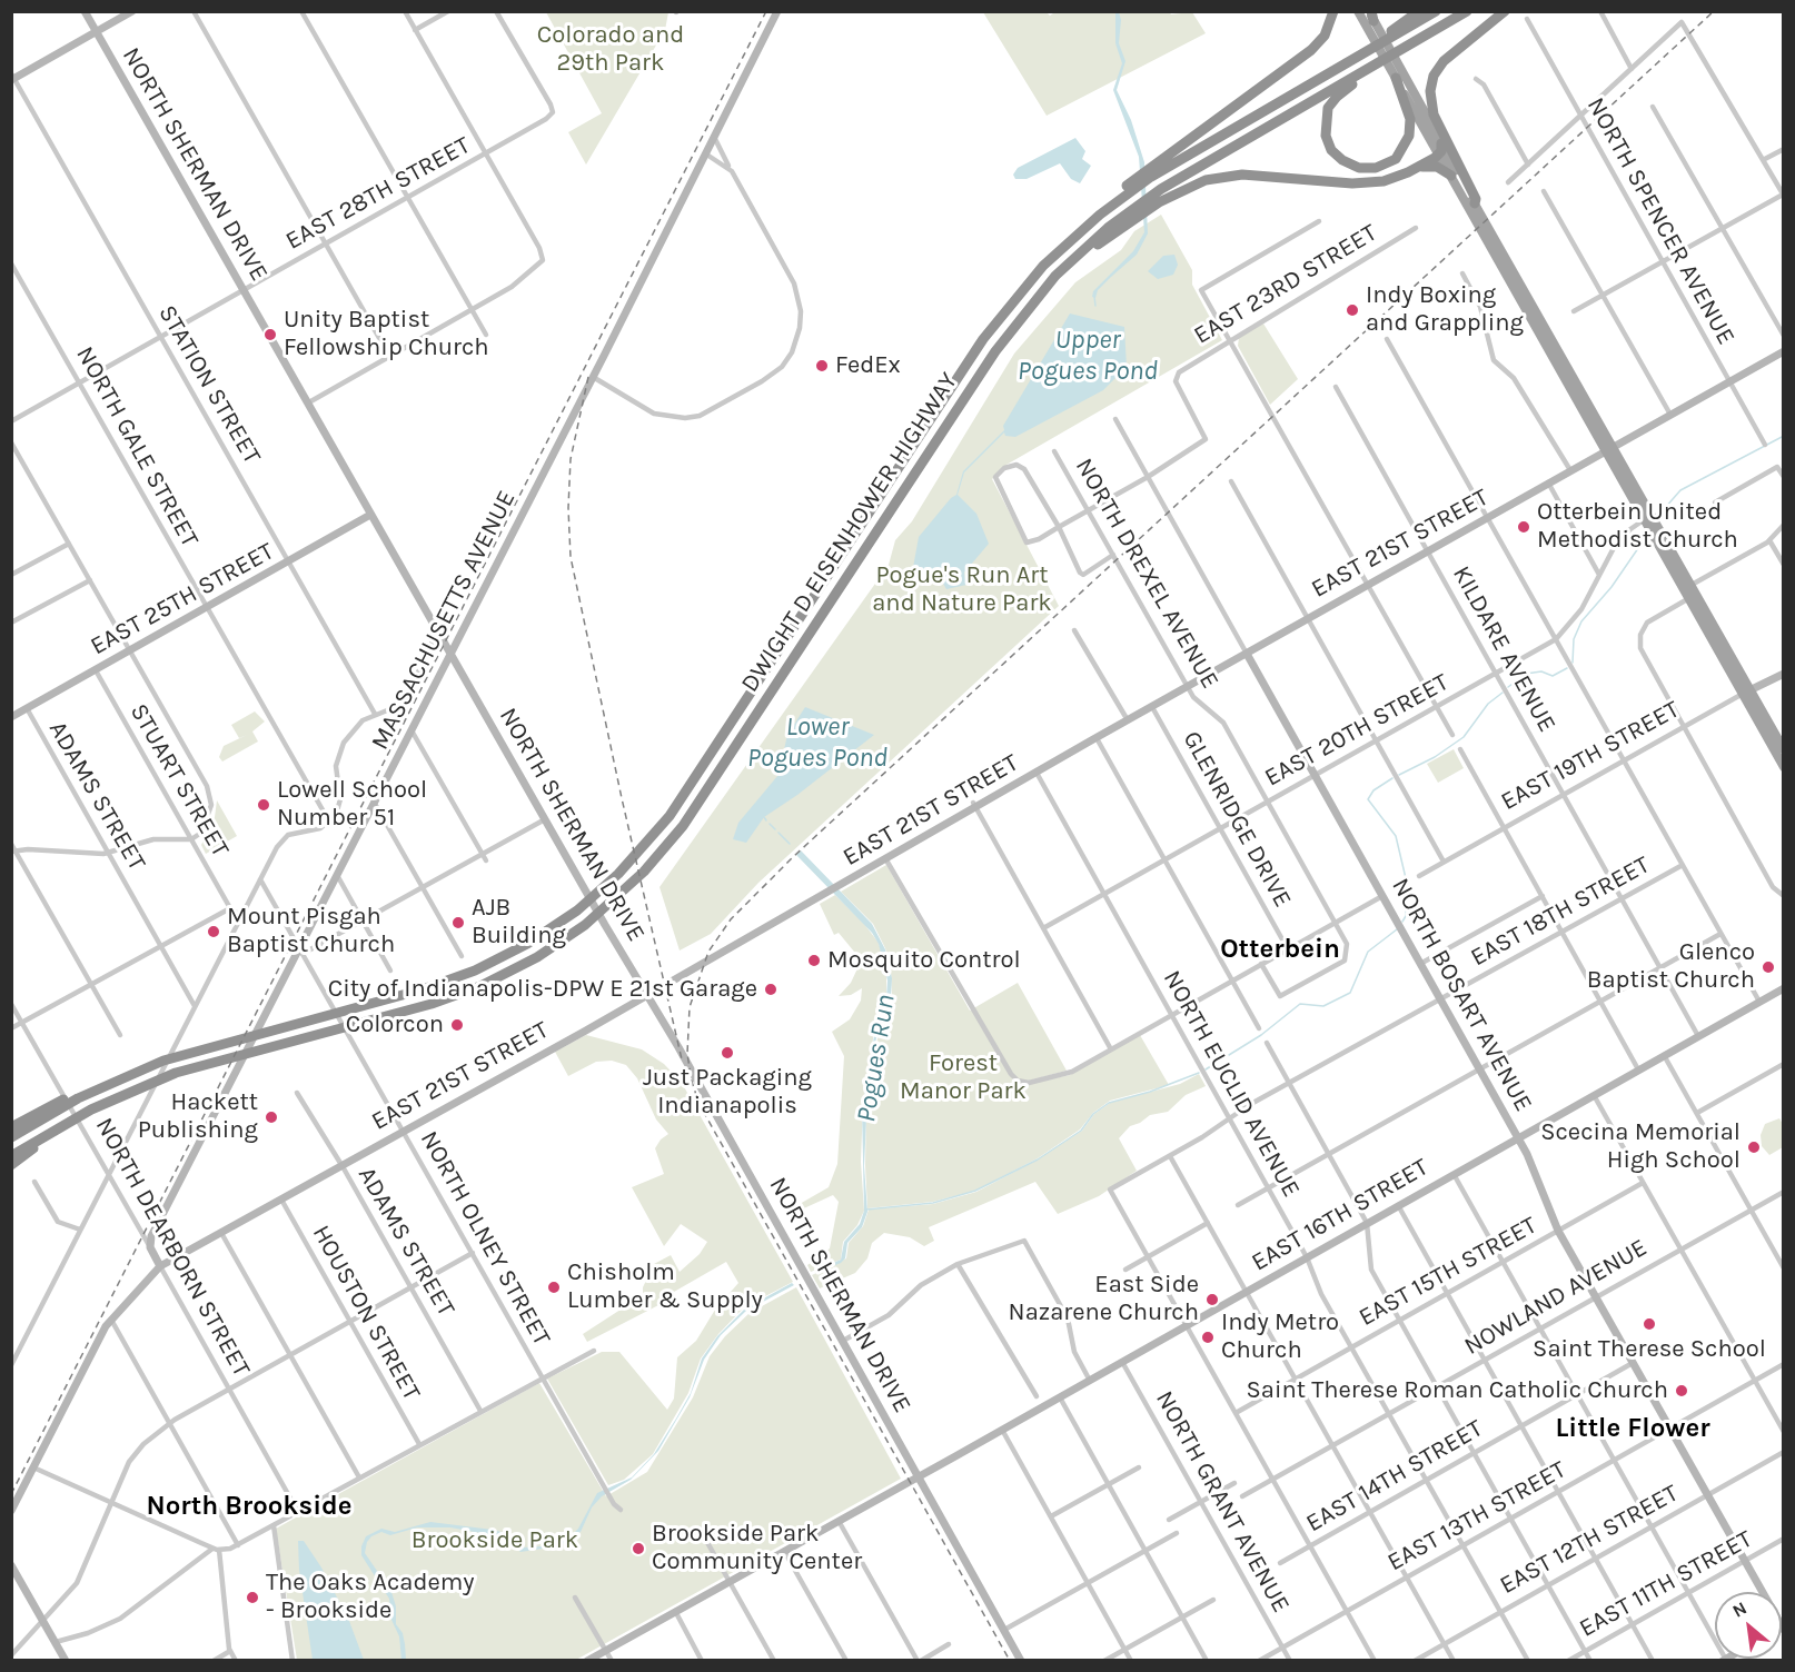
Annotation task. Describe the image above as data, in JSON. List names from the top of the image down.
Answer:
{
  "streets": {
    "highway": ["DWIGHT D EISENHOWER HIGHWAY"],
    "main road": [
      "NORTH SHERMAN DRIVE",
      "EAST 21ST STREET",
      "EAST 25TH STREET",
      "MASSACHUSETTS AVENUE",
      "EAST 19TH STREET",
      "NORTH BOSART AVENUE",
      "EAST 16TH STREET",
      "NORTH DEARBORN STREET"
    ],
    "street": [
      "EAST 28TH STREET",
      "NORTH SPENCER AVENUE",
      "EAST 23RD STREET",
      "STATION STREET",
      "NORTH GALE STREET",
      "NORTH DREXEL AVENUE",
      "KILDARE AVENUE",
      "EAST 20TH STREET",
      "STUART STREET",
      "ADAMS STREET",
      "GLENRIDGE DRIVE",
      "EAST 18TH STREET",
      "NORTH EUCLID AVENUE",
      "NORTH OLNEY STREET",
      "EAST 15TH STREET",
      "NOWLAND AVENUE",
      "HOUSTON STREET",
      "EAST 14TH STREET",
      "NORTH GRANT AVENUE",
      "EAST 13TH STREET",
      "EAST 12TH STREET",
      "EAST 11TH STREET"
    ]
  },
  "crossings": [
    ["NORTH SHERMAN DRIVE", "EAST 28TH STREET"],
    ["NORTH SHERMAN DRIVE", "EAST 21ST STREET"],
    ["NORTH SHERMAN DRIVE", "EAST 25TH STREET"],
    ["NORTH SHERMAN DRIVE", "MASSACHUSETTS AVENUE"],
    ["NORTH SHERMAN DRIVE", "EAST 16TH STREET"],
    ["EAST 28TH STREET", "STATION STREET"],
    ["EAST 28TH STREET", "NORTH GALE STREET"],
    ["NORTH SPENCER AVENUE", "EAST 21ST STREET"],
    ["EAST 23RD STREET", "NORTH BOSART AVENUE"],
    ["STATION STREET", "EAST 25TH STREET"],
    ["NORTH GALE STREET", "EAST 25TH STREET"],
    ["EAST 21ST STREET", "NORTH DREXEL AVENUE"],
    ["EAST 21ST STREET", "KILDARE AVENUE"],
    ["EAST 21ST STREET", "ADAMS STREET"],
    ["EAST 21ST STREET", "GLENRIDGE DRIVE"],
    ["EAST 21ST STREET", "NORTH BOSART AVENUE"],
    ["EAST 21ST STREET", "NORTH EUCLID AVENUE"],
    ["EAST 21ST STREET", "NORTH OLNEY STREET"],
    ["EAST 21ST STREET", "NORTH DEARBORN STREET"],
    ["EAST 21ST STREET", "HOUSTON STREET"],
    ["NORTH DREXEL AVENUE", "EAST 20TH STREET"],
    ["EAST 25TH STREET", "STUART STREET"],
    ["EAST 25TH STREET", "ADAMS STREET"],
    ["MASSACHUSETTS AVENUE", "NORTH OLNEY STREET"],
    ["MASSACHUSETTS AVENUE", "NORTH DEARBORN STREET"],
    ["KILDARE AVENUE", "EAST 20TH STREET"],
    ["KILDARE AVENUE", "EAST 19TH STREET"],
    ["KILDARE AVENUE", "EAST 18TH STREET"],
    ["KILDARE AVENUE", "EAST 16TH STREET"],
    ["EAST 20TH STREET", "GLENRIDGE DRIVE"],
    ["EAST 20TH STREET", "NORTH BOSART AVENUE"],
    ["EAST 20TH STREET", "NORTH EUCLID AVENUE"],
    ["EAST 18TH STREET", "NORTH BOSART AVENUE"],
    ["EAST 18TH STREET", "NORTH EUCLID AVENUE"],
    ["NORTH BOSART AVENUE", "EAST 16TH STREET"],
    ["NORTH BOSART AVENUE", "EAST 15TH STREET"],
    ["NORTH BOSART AVENUE", "NOWLAND AVENUE"],
    ["NORTH BOSART AVENUE", "EAST 14TH STREET"],
    ["NORTH BOSART AVENUE", "EAST 13TH STREET"],
    ["NORTH BOSART AVENUE", "EAST 12TH STREET"],
    ["NORTH BOSART AVENUE", "EAST 11TH STREET"],
    ["NORTH EUCLID AVENUE", "EAST 16TH STREET"],
    ["NORTH EUCLID AVENUE", "EAST 15TH STREET"],
    ["NORTH EUCLID AVENUE", "NOWLAND AVENUE"],
    ["NORTH EUCLID AVENUE", "EAST 14TH STREET"],
    ["NORTH EUCLID AVENUE", "EAST 13TH STREET"],
    ["NORTH EUCLID AVENUE", "EAST 12TH STREET"],
    ["EAST 16TH STREET", "NORTH GRANT AVENUE"],
    ["NORTH GRANT AVENUE", "EAST 13TH STREET"]
  ],
  "districts": ["Otterbein", "Little Flower", "North Brookside"],
  "water": ["Upper Pogues Pond", "Lower Pogues Pond", "Pogues Run"],
  "parks": [
    "Colorado and 29th Park",
    "Pogue's Run Art and Nature Park",
    "Forest Manor Park",
    "Brookside Park"
  ],
  "places": [
    "Indy Boxing and Grappling",
    "Unity Baptist Fellowship Church",
    "FedEx",
    "Otterbein United Methodist Church",
    "Lowell School Number 51",
    "AJB Building",
    "Mount Pisgah Baptist Church",
    "Mosquito Control",
    "Glenco Baptist Church",
    "City of Indianapolis-DPW E 21st Garage",
    "Colorcon",
    "Just Packaging Indianapolis",
    "Hackett Publishing",
    "Scecina Memorial High School",
    "Chisholm Lumber & Supply",
    "East Side Nazarene Church",
    "Saint Therese School",
    "Indy Metro Church",
    "Saint Therese Roman Catholic Church",
    "Brookside Park Community Center",
    "The Oaks Academy - Brookside"
  ],
  "north": "top left"
}
